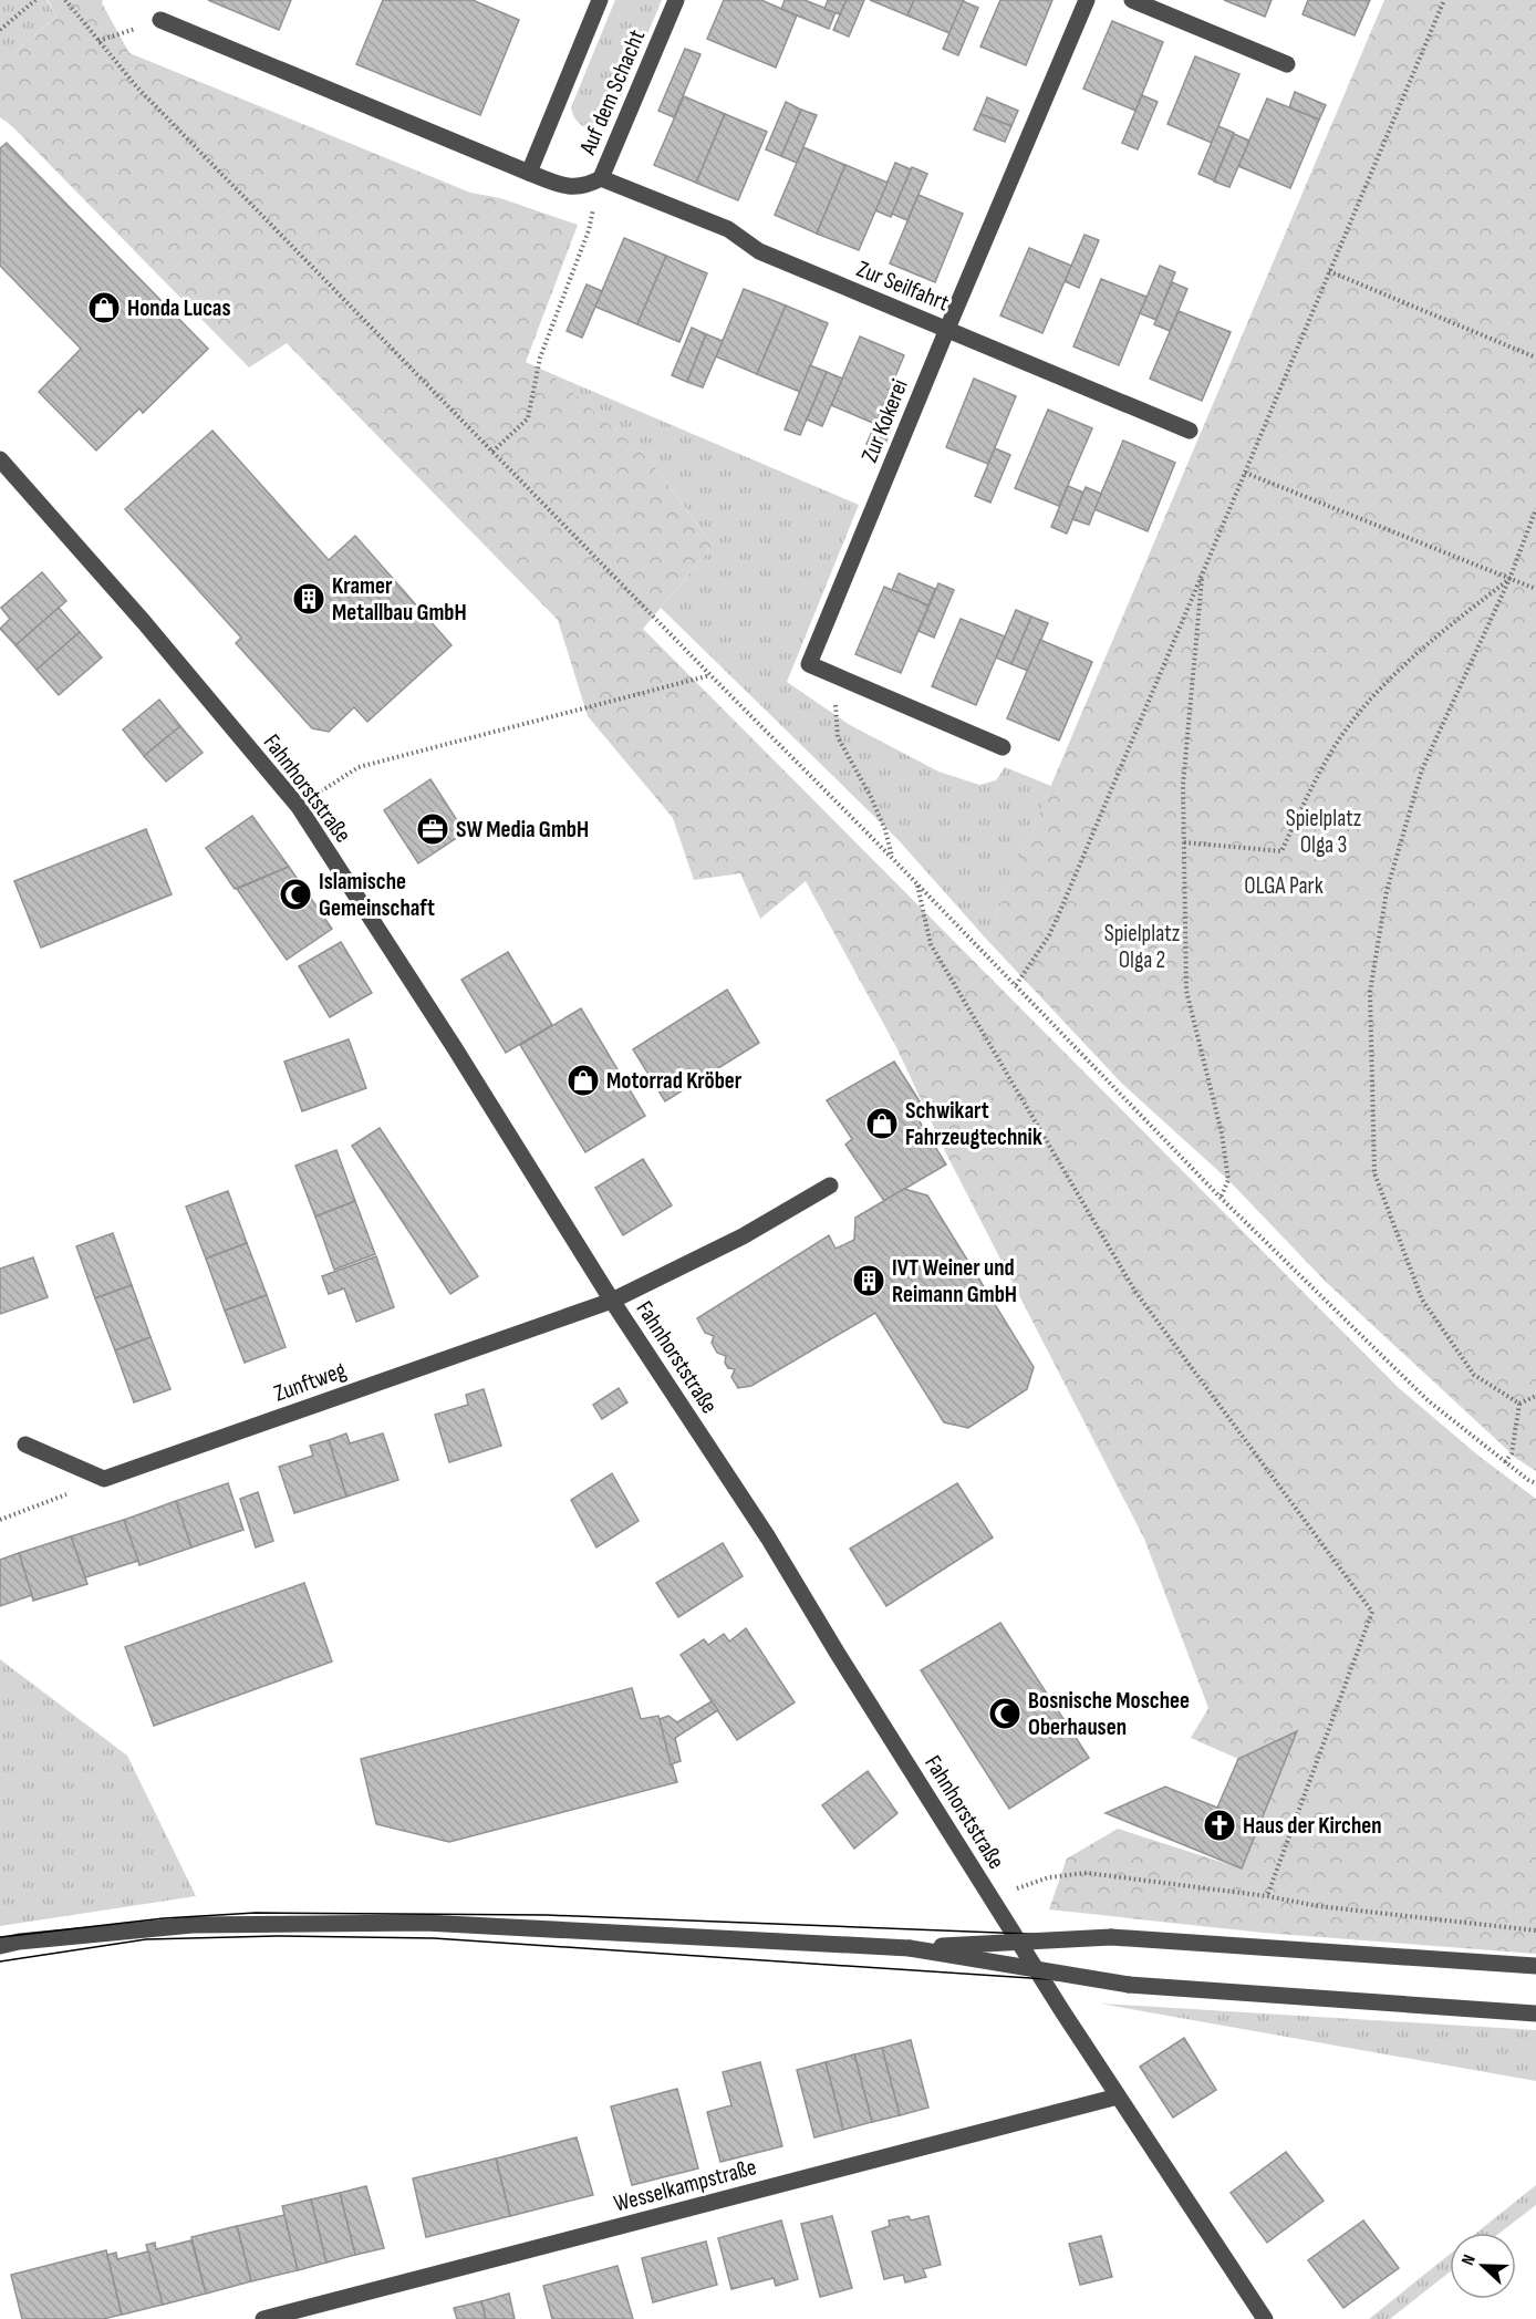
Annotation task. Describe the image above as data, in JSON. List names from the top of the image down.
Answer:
{
  "streets": {
    "street": [
      "Auf dem Schacht",
      "Zur Seilfahrt",
      "Zur Kokerei",
      "Fahnhorststraße",
      "Zunftweg",
      "Wesselkampstraße"
    ]
  },
  "crossings": [
    ["Auf dem Schacht", "Zur Seilfahrt"],
    ["Zur Seilfahrt", "Zur Kokerei"],
    ["Fahnhorststraße", "Zunftweg"],
    ["Fahnhorststraße", "Wesselkampstraße"]
  ],
  "parks": ["Spielplatz Olga 3", "OLGA Park", "Spielplatz Olga 2"],
  "places": {
    "shop": ["Honda Lucas", "Motorrad Kröber", "Schwikart Fahrzeugtechnik"],
    "building": ["Kramer Metallbau GmbH", "IVT Weiner und Reimann GmbH"],
    "office": ["SW Media GmbH"],
    "mosque": ["Islamische Gemeinschaft", "Bosnische Moschee Oberhausen"],
    "church": ["Haus der Kirchen"]
  },
  "north": "left"
}
